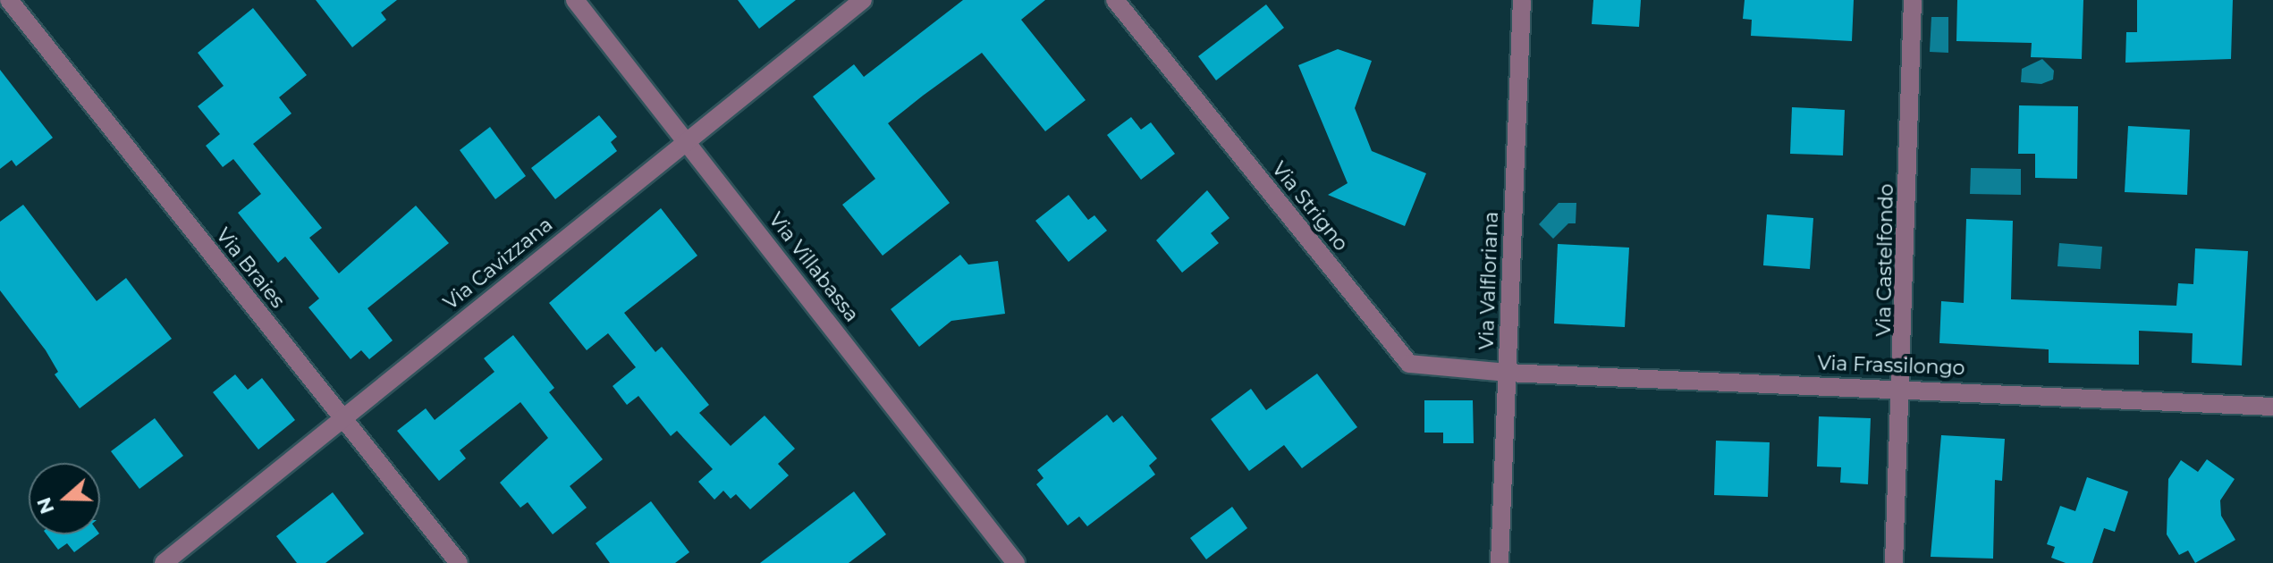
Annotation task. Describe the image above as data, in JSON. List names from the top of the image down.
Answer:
{
  "streets": {
    "street": [
      "Via Strigno",
      "Via Castelfondo",
      "Via Cavizzana",
      "Via Villabassa",
      "Via Braies",
      "Via Valfloriana",
      "Via Frassilongo"
    ]
  },
  "crossings": [
    ["Via Strigno", "Via Valfloriana"],
    ["Via Strigno", "Via Frassilongo"],
    ["Via Castelfondo", "Via Frassilongo"],
    ["Via Cavizzana", "Via Villabassa"],
    ["Via Cavizzana", "Via Braies"],
    ["Via Valfloriana", "Via Frassilongo"]
  ],
  "north": "left"
}
